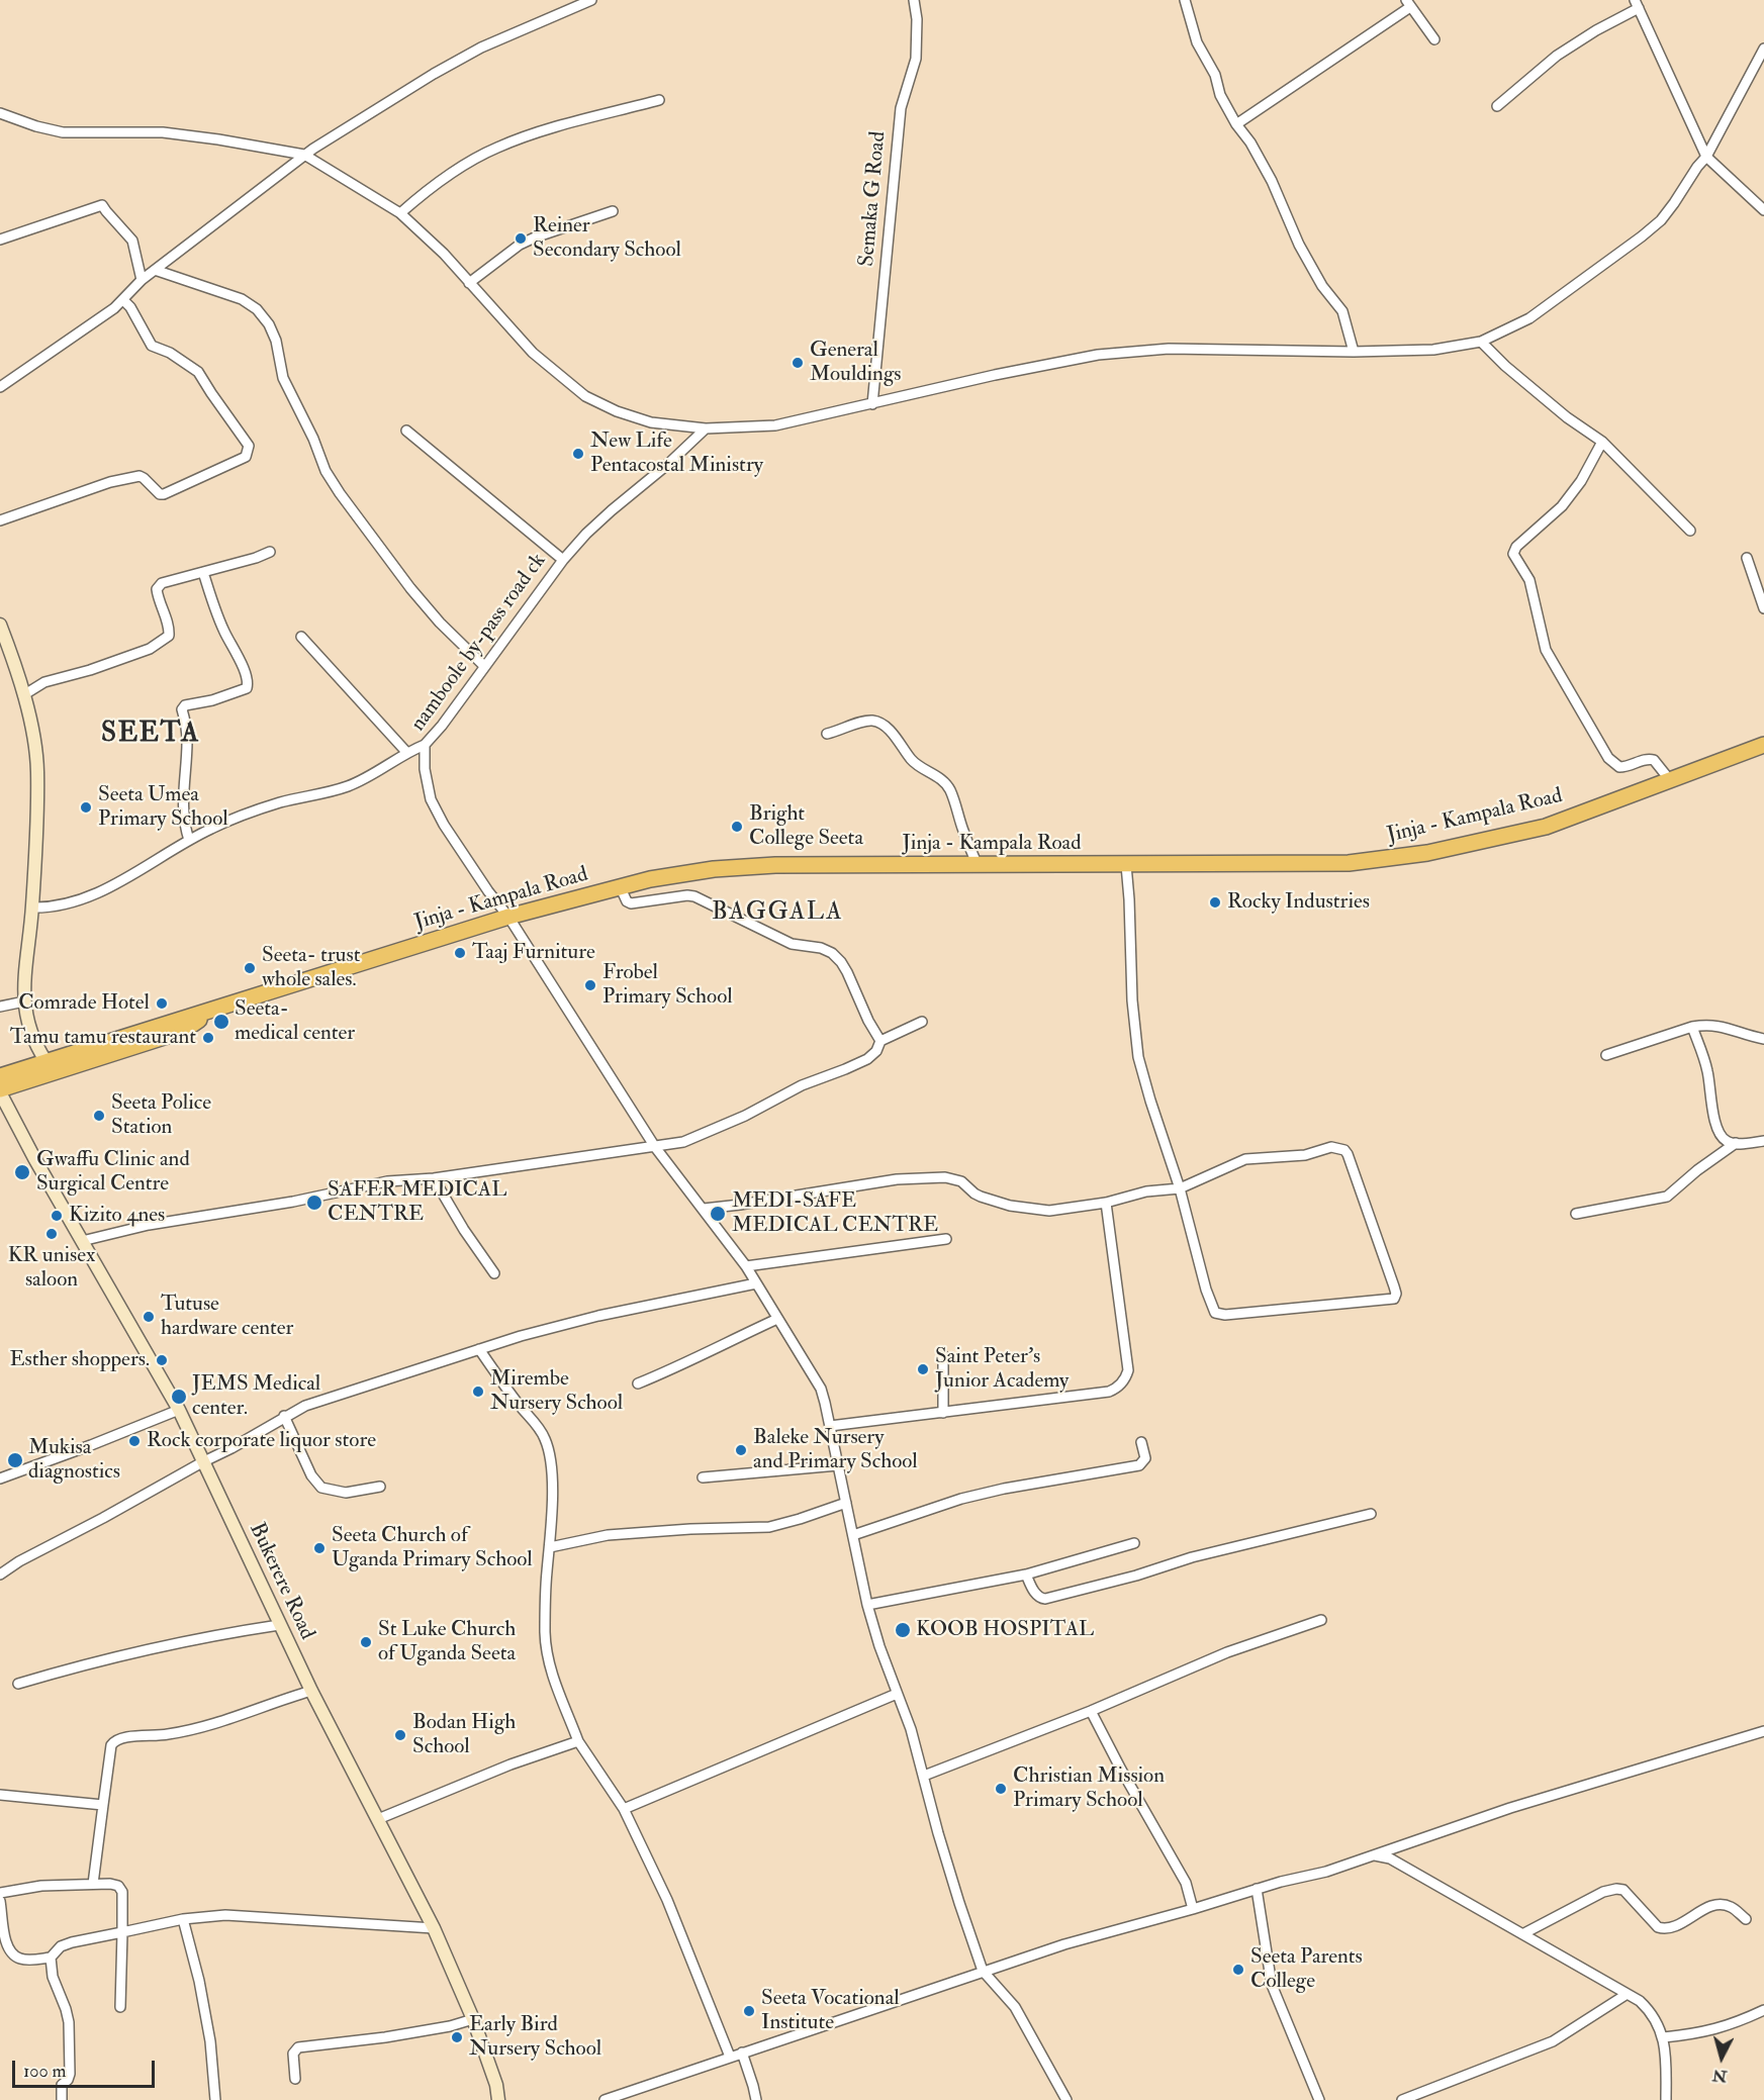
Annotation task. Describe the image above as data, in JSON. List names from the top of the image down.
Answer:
{
  "streets": {
    "highway": ["Jinja - Kampala Road"],
    "main road": ["Bukerere Road"],
    "street": ["Semaka G Road", "namboole by-pass road ck"]
  },
  "crossings": [
    ["namboole by-pass road ck", "Jinja - Kampala Road"],
    ["Jinja - Kampala Road", "Bukerere Road"]
  ],
  "districts": ["SEETA", "BAGGALA"],
  "places": [
    "Reiner Secondary School",
    "General Mouldings",
    "New Life Pentacostal Ministry",
    "Seeta Umea Primary School",
    "Bright College Seeta",
    "Rocky Industries",
    "Taaj Furniture",
    "Seeta- trust whole sales.",
    "Frobel Primary School",
    "Comrade Hotel",
    "Seeta- medical center",
    "Tamu tamu restaurant",
    "Seeta Police Station",
    "Gwaffu Clinic and Surgical Centre",
    "SAFER MEDICAL CENTRE",
    "MEDI-SAFE MEDICAL CENTRE",
    "Kizito 4nes",
    "KR unisex saloon",
    "Tutuse hardware center",
    "Esther shoppers.",
    "Saint Peter's Junior Academy",
    "Mirembe Nursery School",
    "JEMS Medical center.",
    "Rock corporate liquor store",
    "Baleke Nursery and Primary School",
    "Mukisa diagnostics",
    "Seeta Church of Uganda Primary School",
    "KOOB HOSPITAL",
    "St Luke Church of Uganda Seeta",
    "Bodan High School",
    "Christian Mission Primary School",
    "Seeta Parents College",
    "Seeta Vocational Institute",
    "Early Bird Nursery School"
  ],
  "scale_bar": "100 m",
  "north": "bottom"
}
